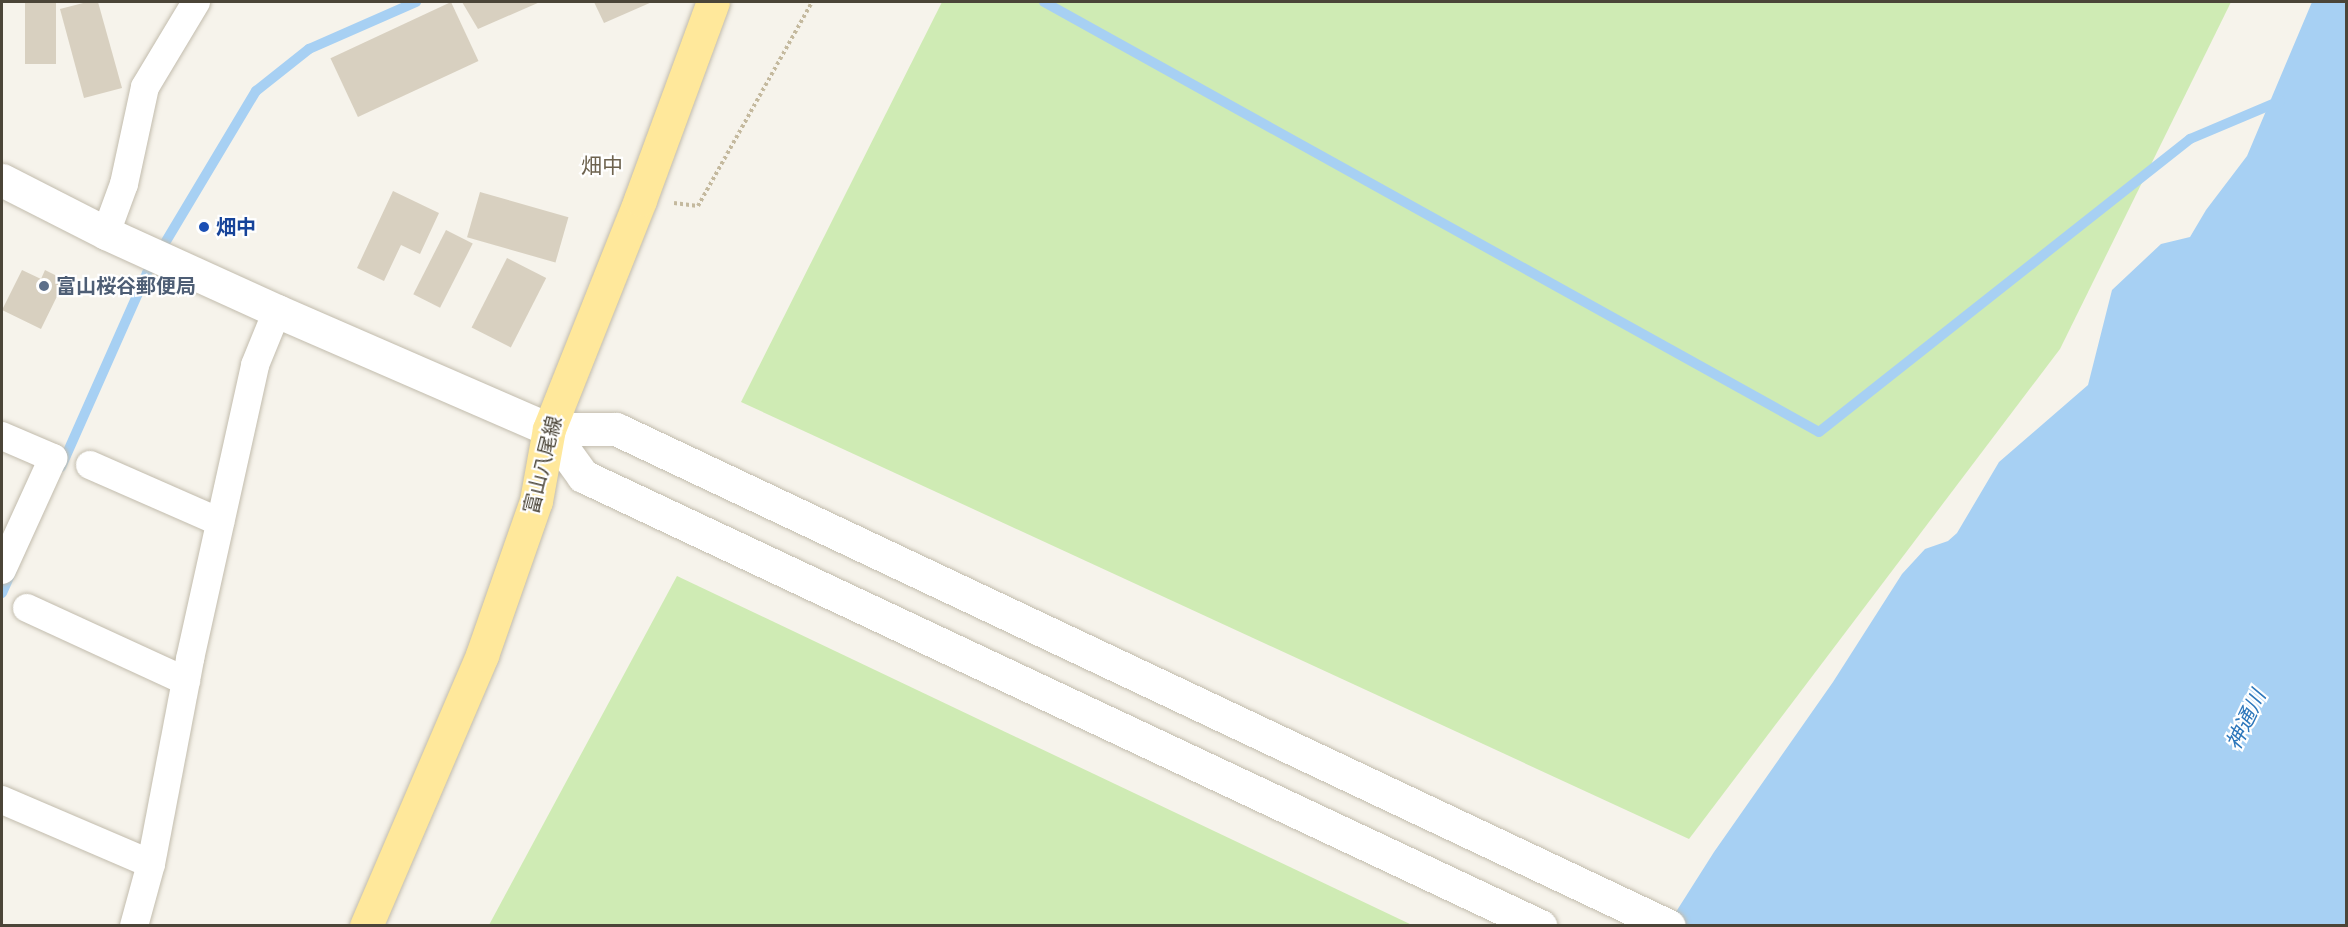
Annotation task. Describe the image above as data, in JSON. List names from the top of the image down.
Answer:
{
  "streets": {
    "main road": ["富山八尾線"]
  },
  "districts": ["畑中"],
  "water": ["神通川"],
  "places": ["畑中", "富山桜谷郵便局"]
}
